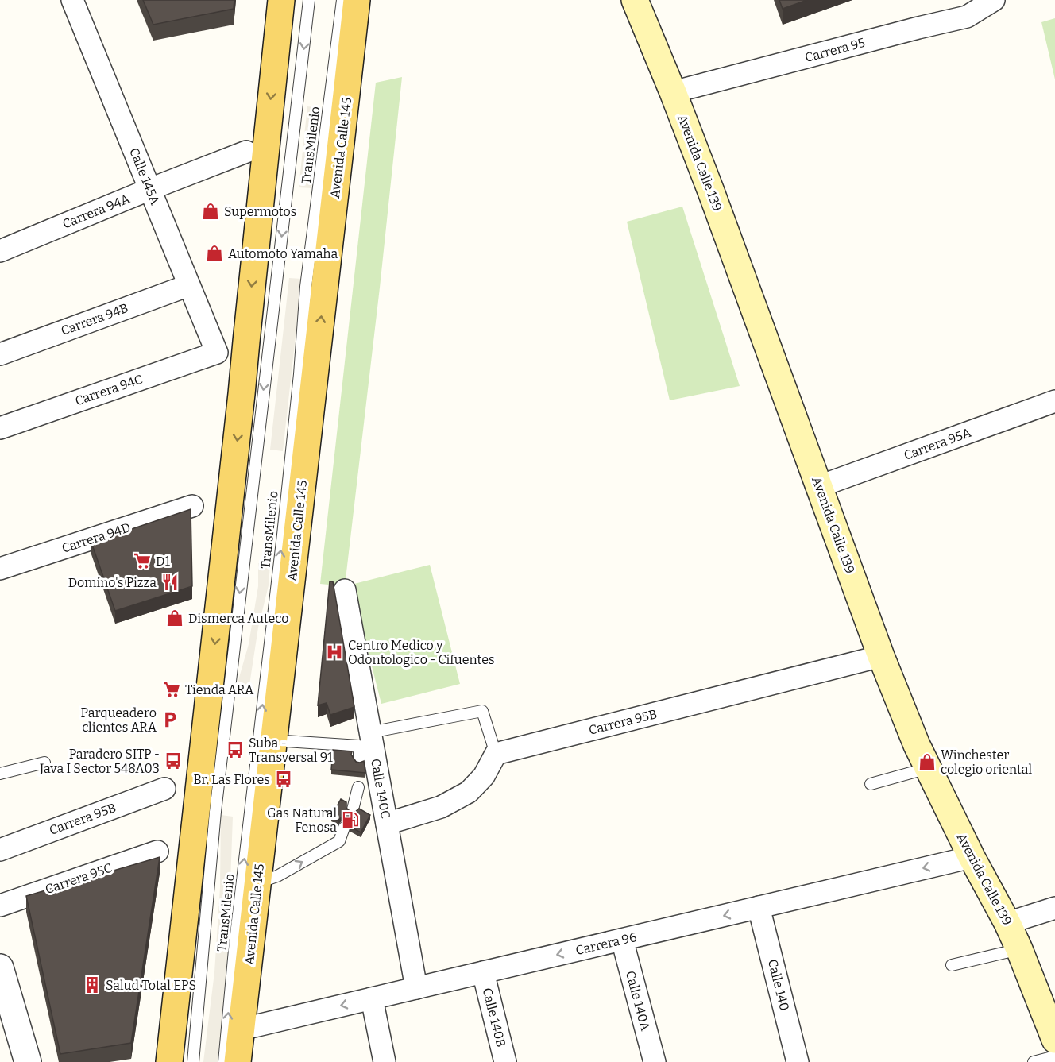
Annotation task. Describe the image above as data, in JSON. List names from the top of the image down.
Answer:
{
  "streets": {
    "main road": ["Avenida Calle 145", "Avenida Calle 139"],
    "street": [
      "Carrera 95",
      "Calle 145A",
      "Carrera 94A",
      "Carrera 94B",
      "Carrera 94C",
      "Carrera 95A",
      "Carrera 94D",
      "Carrera 95B",
      "Calle 140C",
      "Carrera 95C",
      "Carrera 96",
      "Calle 140",
      "Calle 140A",
      "Calle 140B"
    ],
    "lane": ["TransMilenio"]
  },
  "crossings": [
    ["Carrera 95", "Avenida Calle 139"],
    ["Avenida Calle 145", "Carrera 96"],
    ["Avenida Calle 139", "Carrera 95A"],
    ["Avenida Calle 139", "Carrera 95B"],
    ["Avenida Calle 139", "Carrera 96"],
    ["Calle 145A", "Carrera 94A"],
    ["Calle 145A", "Carrera 94B"],
    ["Calle 145A", "Carrera 94C"],
    ["Calle 140C", "Carrera 96"],
    ["Carrera 96", "Calle 140"],
    ["Carrera 96", "Calle 140A"],
    ["Carrera 96", "Calle 140B"]
  ],
  "one_way": ["Carrera 96"],
  "places": {
    "shop": [
      "Supermotos",
      "Automoto Yamaha",
      "Dismerca Auteco",
      "Winchester colegio oriental"
    ],
    "supermarket": ["D1", "Tienda ARA"],
    "restaurant": ["Domino's Pizza"],
    "hospital": ["Centro Medico y Odontologico - Cifuentes"],
    "parking": ["Parqueadero clientes ARA"],
    "bus stop": ["Suba - Transversal 91", "Paradero SITP - Java I Sector 548A03", "Br. Las Flores"],
    "fuel station": ["Gas Natural Fenosa"],
    "building": ["Salud Total EPS"]
  }
}
